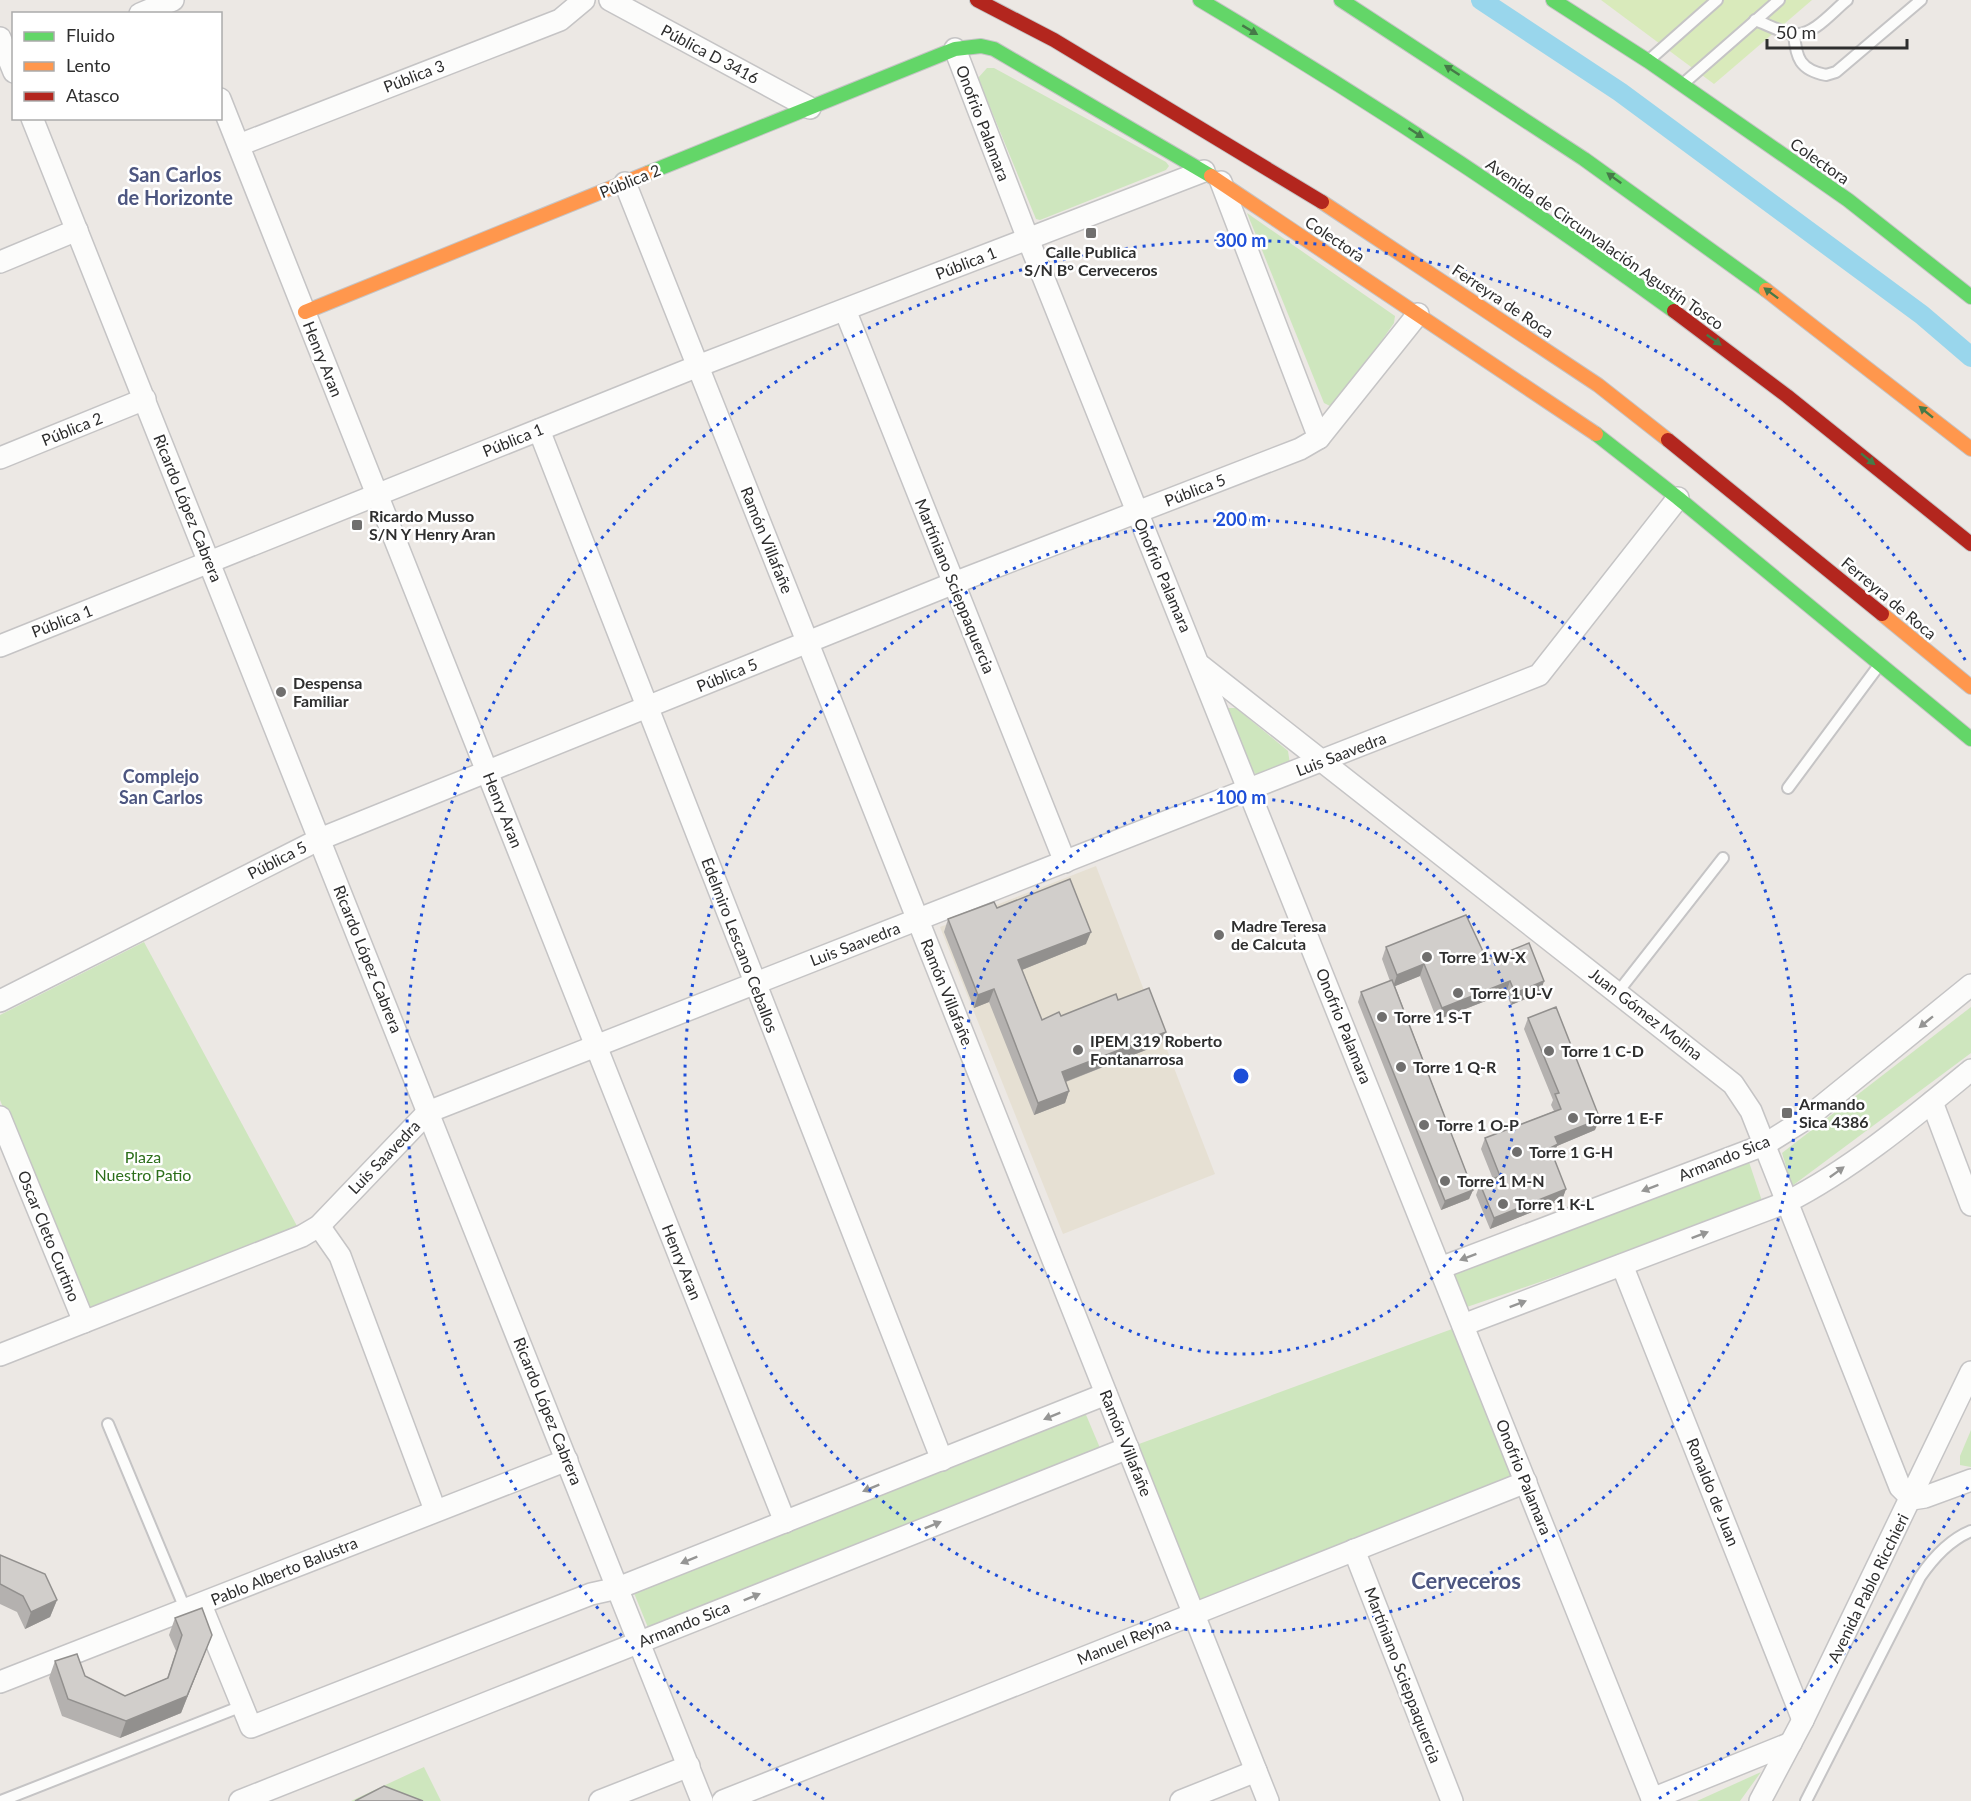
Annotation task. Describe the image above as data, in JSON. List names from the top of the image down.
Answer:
{
  "streets": {
    "main road": [
      "Colectora",
      "Pública 2",
      "Avenida de Circunvalación Agustín Tosco",
      "Ferreyra de Roca"
    ],
    "street": [
      "Pública D 3416",
      "Pública 3",
      "Onofrio Palamara",
      "Pública 1",
      "Henry Aran",
      "Pública 5",
      "Ricardo López Cabrera",
      "Ramón Villafañe",
      "Martíniano Scieppaquercia",
      "Luis Saavedra",
      "Edelmiro Lescano Ceballos",
      "Juan Gómez Molina",
      "Armando Sica",
      "Oscar Cleto Curtino",
      "Ronaldo de Juan",
      "Pablo Alberto Balustra",
      "Avenida Pablo Ricchieri",
      "Manuel Reyna"
    ]
  },
  "crossings": [
    ["Pública D 3416", "Pública 2"],
    ["Pública 3", "Henry Aran"],
    ["Onofrio Palamara", "Colectora"],
    ["Onofrio Palamara", "Pública 2"],
    ["Onofrio Palamara", "Pública 1"],
    ["Onofrio Palamara", "Pública 5"],
    ["Onofrio Palamara", "Luis Saavedra"],
    ["Onofrio Palamara", "Juan Gómez Molina"],
    ["Onofrio Palamara", "Armando Sica"],
    ["Onofrio Palamara", "Manuel Reyna"],
    ["Colectora", "Pública 2"],
    ["Colectora", "Pública 1"],
    ["Colectora", "Pública 5"],
    ["Colectora", "Luis Saavedra"],
    ["Pública 2", "Henry Aran"],
    ["Pública 2", "Ricardo López Cabrera"],
    ["Pública 2", "Ramón Villafañe"],
    ["Pública 1", "Henry Aran"],
    ["Pública 1", "Ricardo López Cabrera"],
    ["Pública 1", "Ramón Villafañe"],
    ["Pública 1", "Martíniano Scieppaquercia"],
    ["Pública 1", "Edelmiro Lescano Ceballos"],
    ["Henry Aran", "Pública 5"],
    ["Henry Aran", "Luis Saavedra"],
    ["Pública 5", "Ricardo López Cabrera"],
    ["Pública 5", "Ramón Villafañe"],
    ["Pública 5", "Martíniano Scieppaquercia"],
    ["Pública 5", "Edelmiro Lescano Ceballos"],
    ["Ricardo López Cabrera", "Luis Saavedra"],
    ["Ricardo López Cabrera", "Armando Sica"],
    ["Ricardo López Cabrera", "Pablo Alberto Balustra"],
    ["Ramón Villafañe", "Luis Saavedra"],
    ["Ramón Villafañe", "Armando Sica"],
    ["Ramón Villafañe", "Manuel Reyna"],
    ["Martíniano Scieppaquercia", "Luis Saavedra"],
    ["Martíniano Scieppaquercia", "Manuel Reyna"],
    ["Luis Saavedra", "Edelmiro Lescano Ceballos"],
    ["Luis Saavedra", "Juan Gómez Molina"],
    ["Luis Saavedra", "Oscar Cleto Curtino"],
    ["Juan Gómez Molina", "Armando Sica"],
    ["Juan Gómez Molina", "Avenida Pablo Ricchieri"],
    ["Ronaldo de Juan", "Avenida Pablo Ricchieri"]
  ],
  "districts": ["San Carlos de Horizonte", "Complejo San Carlos", "Cerveceros"],
  "parks": ["Plaza Nuestro Patio"],
  "places": {
    "transit": ["Calle Publica S/N B° Cerveceros", "Ricardo Musso S/N Y Henry Aran", "Armando Sica 4386"],
    "other": [
      "Despensa Familiar",
      "Madre Teresa de Calcuta",
      "Torre 1 W-X",
      "Torre 1 U-V",
      "Torre 1 S-T",
      "IPEM 319 Roberto Fontanarrosa",
      "Torre 1 C-D",
      "Torre 1 Q-R",
      "Torre 1 E-F",
      "Torre 1 O-P",
      "Torre 1 G-H",
      "Torre 1 M-N",
      "Torre 1 K-L"
    ]
  },
  "legend": ["Fluido", "Lento", "Atasco"],
  "scale_bar": "50 m",
  "rings": ["300 m", "200 m", "100 m"]
}
